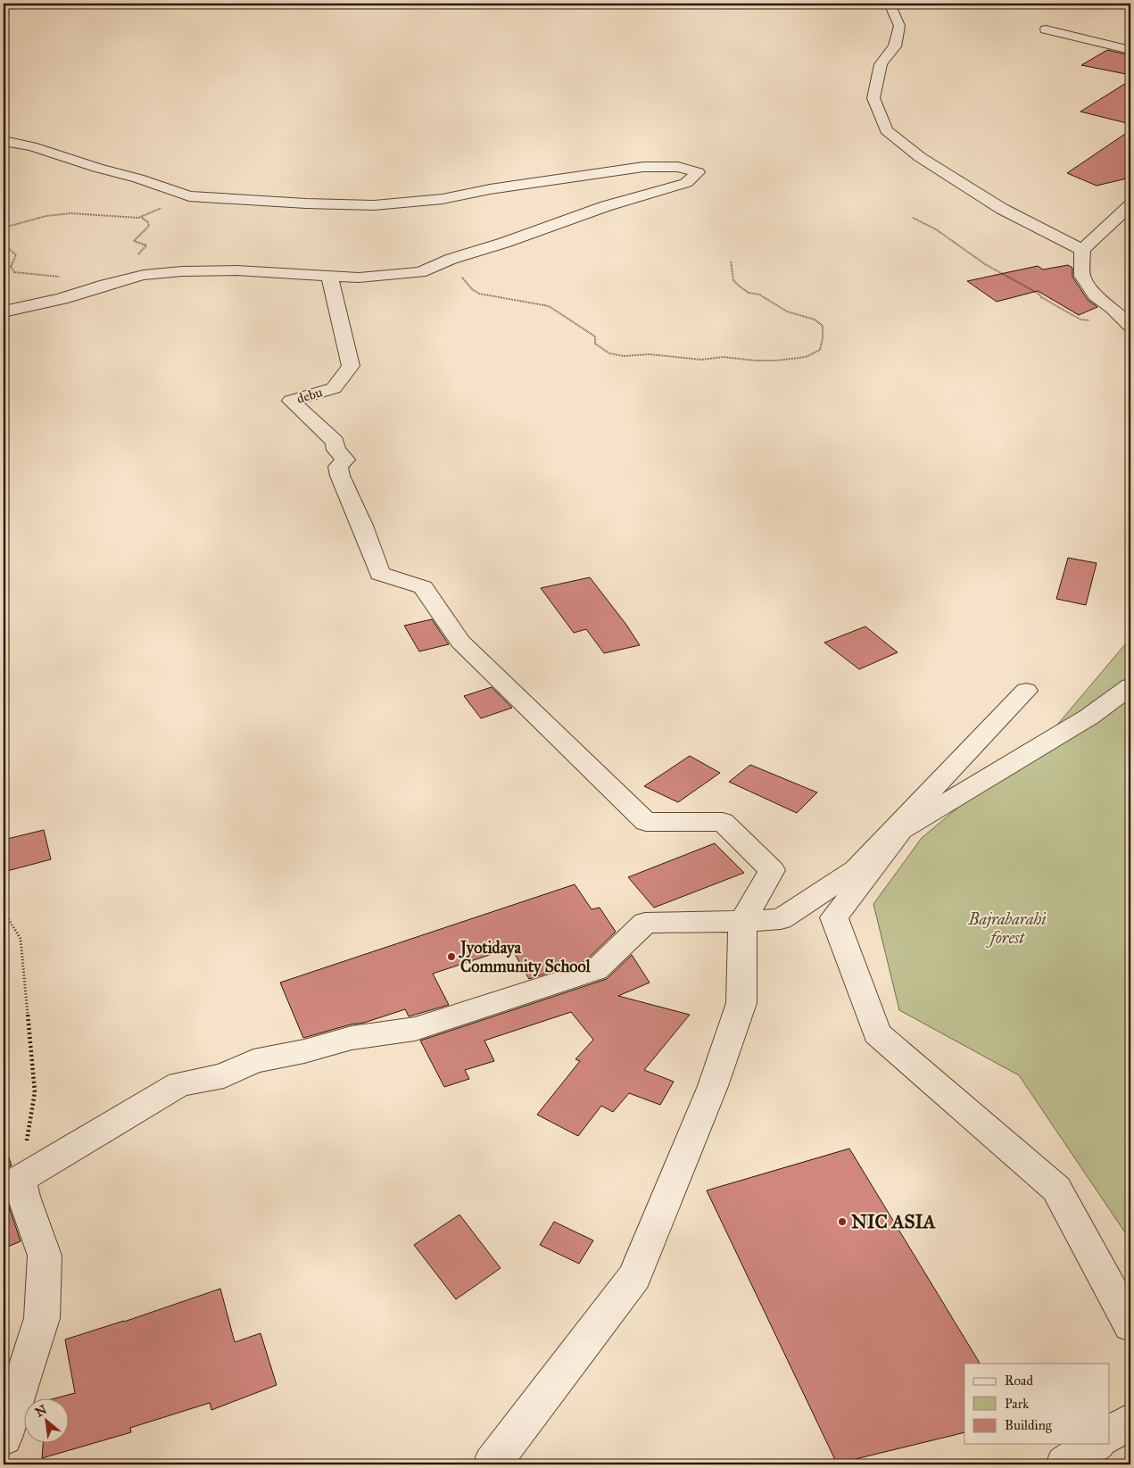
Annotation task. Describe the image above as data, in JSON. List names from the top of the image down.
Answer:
{
  "streets": {
    "street": ["debu"]
  },
  "parks": ["Bajrabarahi forest"],
  "places": ["Jyotidaya Community School", "NIC ASIA"],
  "legend": ["Road", "Park", "Building"],
  "north": "top left"
}
